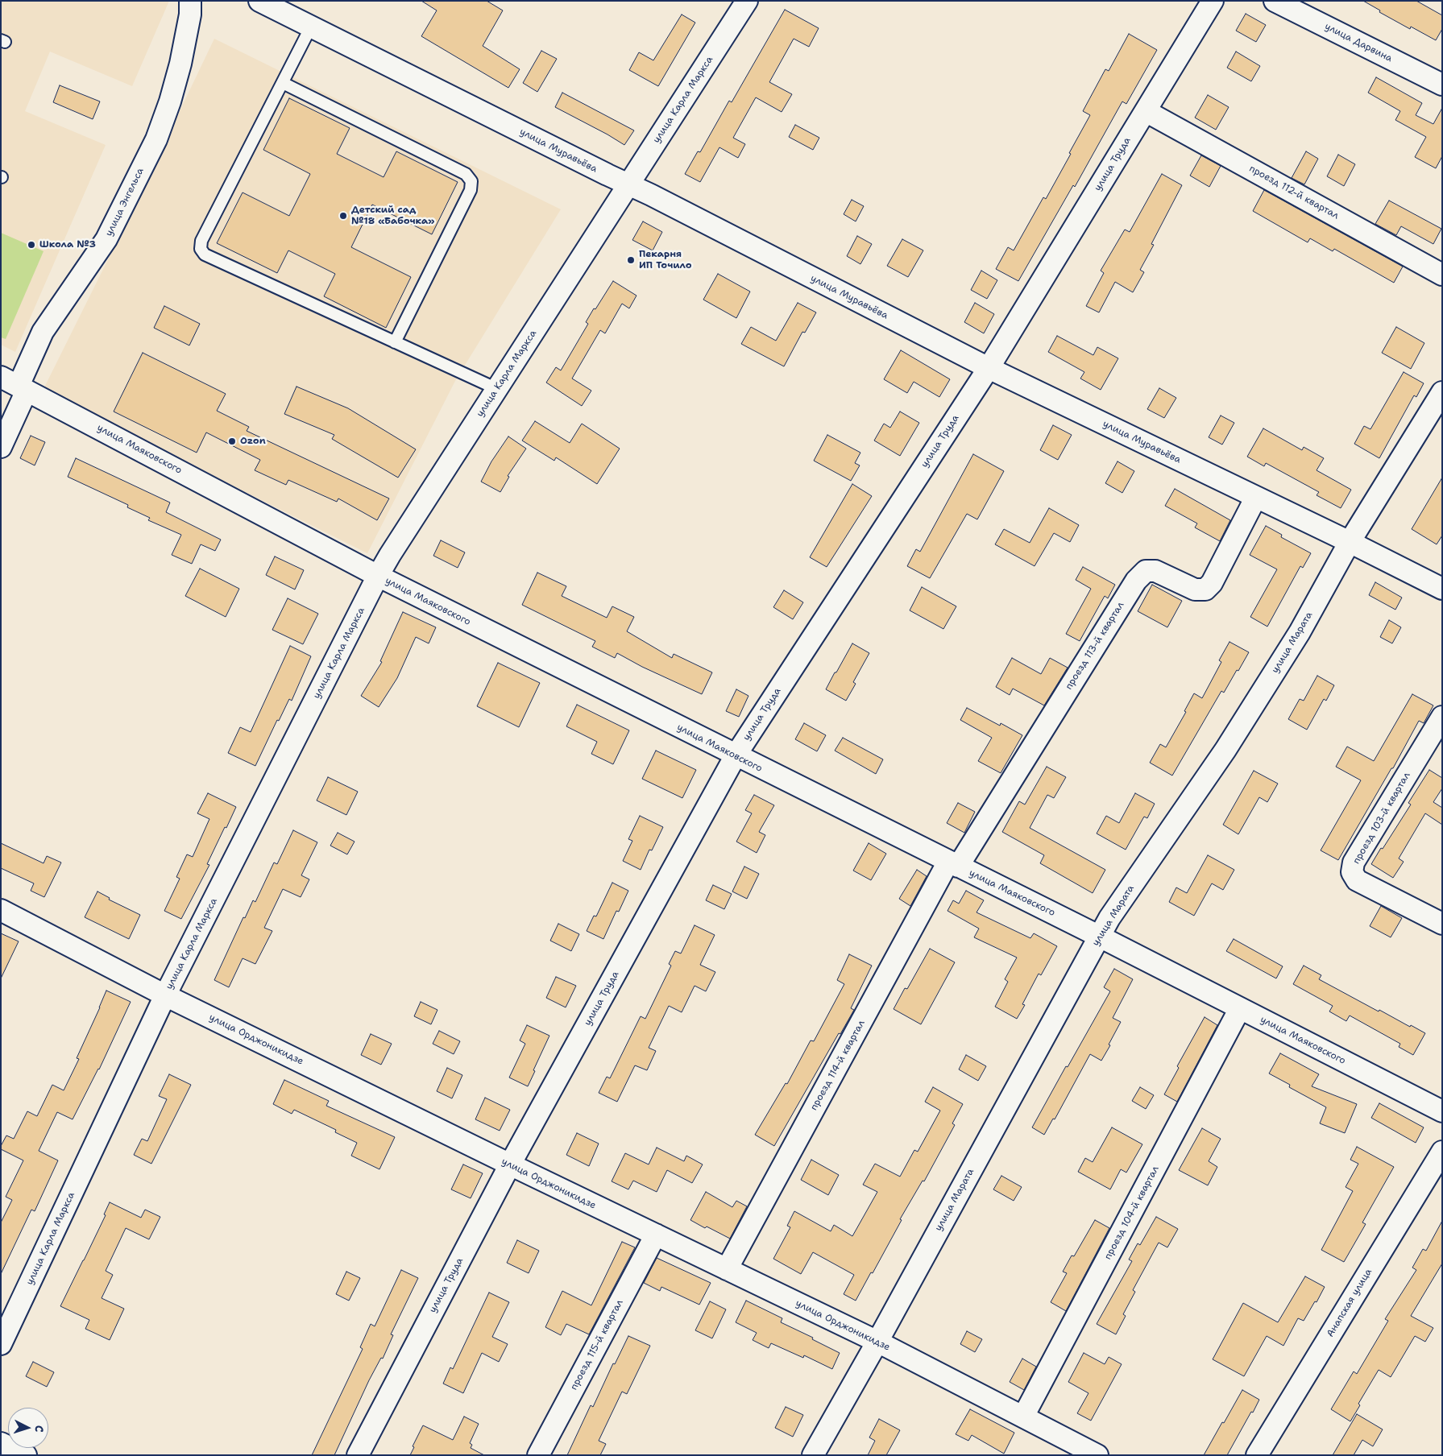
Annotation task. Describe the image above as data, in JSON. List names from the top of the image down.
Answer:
{
  "streets": {
    "street": [
      "улица Дарвина",
      "улица Карла Маркса",
      "улица Муравьёва",
      "улица Труда",
      "проезд 112-й квартал",
      "улица Энгельса",
      "улица Маяковского",
      "улица Марата",
      "проезд 113-й квартал",
      "проезд 103-й квартал",
      "улица Орджоникидзе",
      "проезд 114-й квартал",
      "проезд 104-й квартал",
      "Анапская улица",
      "проезд 115-й квартал"
    ]
  },
  "crossings": [
    ["улица Карла Маркса", "улица Муравьёва"],
    ["улица Карла Маркса", "улица Маяковского"],
    ["улица Карла Маркса", "улица Орджоникидзе"],
    ["улица Муравьёва", "улица Труда"],
    ["улица Муравьёва", "улица Марата"],
    ["улица Муравьёва", "проезд 113-й квартал"],
    ["улица Труда", "проезд 112-й квартал"],
    ["улица Труда", "улица Маяковского"],
    ["улица Труда", "улица Орджоникидзе"],
    ["улица Энгельса", "улица Маяковского"],
    ["улица Маяковского", "улица Марата"],
    ["улица Маяковского", "проезд 113-й квартал"],
    ["улица Маяковского", "проезд 114-й квартал"],
    ["улица Маяковского", "проезд 104-й квартал"],
    ["улица Марата", "улица Орджоникидзе"],
    ["проезд 113-й квартал", "проезд 114-й квартал"],
    ["улица Орджоникидзе", "проезд 114-й квартал"],
    ["улица Орджоникидзе", "проезд 104-й квартал"],
    ["улица Орджоникидзе", "проезд 115-й квартал"]
  ],
  "places": [
    "Детский сад №18 «Бабочка»",
    "Школа №3",
    "Пекарня ИП Точило",
    "Ozon"
  ],
  "north": "right"
}
